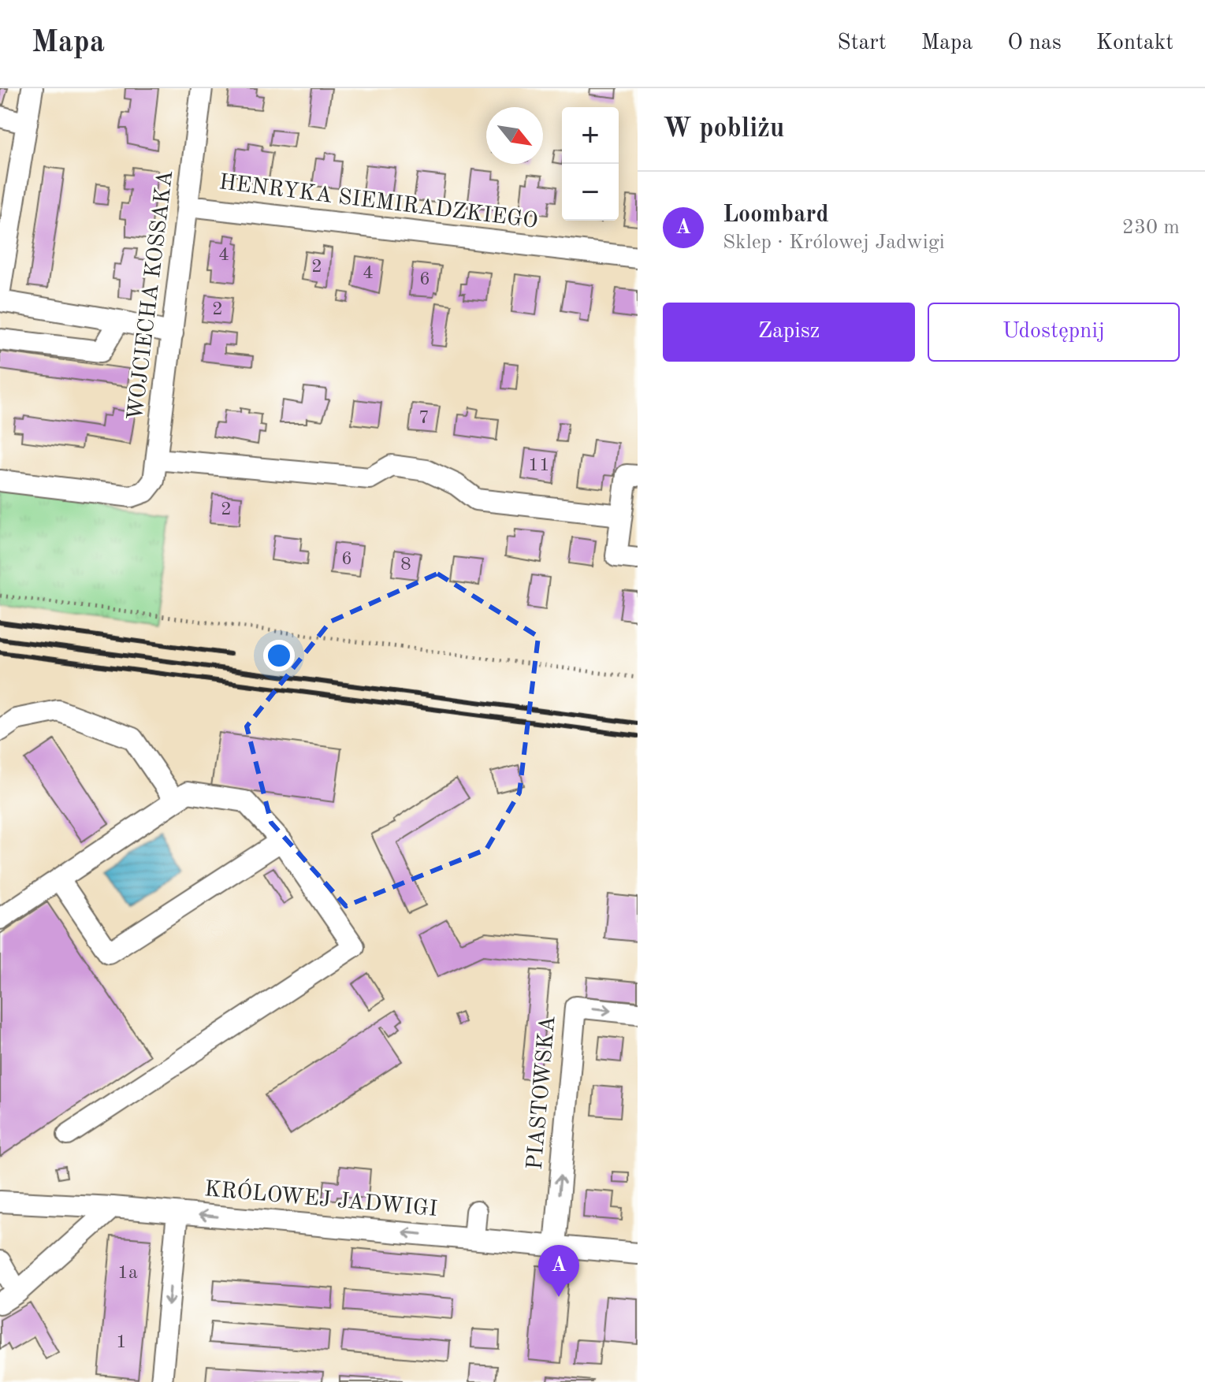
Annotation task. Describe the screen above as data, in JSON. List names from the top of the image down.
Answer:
{
  "streets": {
    "street": [
      "HENRYKA SIEMIRADZKIEGO",
      "WOJCIECHA KOSSAKA",
      "PIASTOWSKA",
      "KRÓLOWEJ JADWIGI"
    ]
  },
  "crossings": [
    ["HENRYKA SIEMIRADZKIEGO", "WOJCIECHA KOSSAKA"],
    ["PIASTOWSKA", "KRÓLOWEJ JADWIGI"]
  ],
  "one_way": ["PIASTOWSKA", "KRÓLOWEJ JADWIGI"],
  "house_numbers": [
    "4",
    "2",
    "4",
    "6",
    "2",
    "7",
    "11",
    "2",
    "6",
    "8",
    "1a",
    "1"
  ],
  "north": "bottom right",
  "page": {
    "header": "Mapa",
    "nav": [
      "Start",
      "Mapa",
      "O nas",
      "Kontakt"
    ],
    "heading": "W pobliżu",
    "map_buttons": ["+", "−"],
    "list": [
      {
        "mark": "A",
        "name": "Loombard",
        "note": "Sklep · Królowej Jadwigi",
        "value": "230 m"
      }
    ],
    "buttons": ["Zapisz", "Udostępnij"],
    "pins": "A"
  }
}
